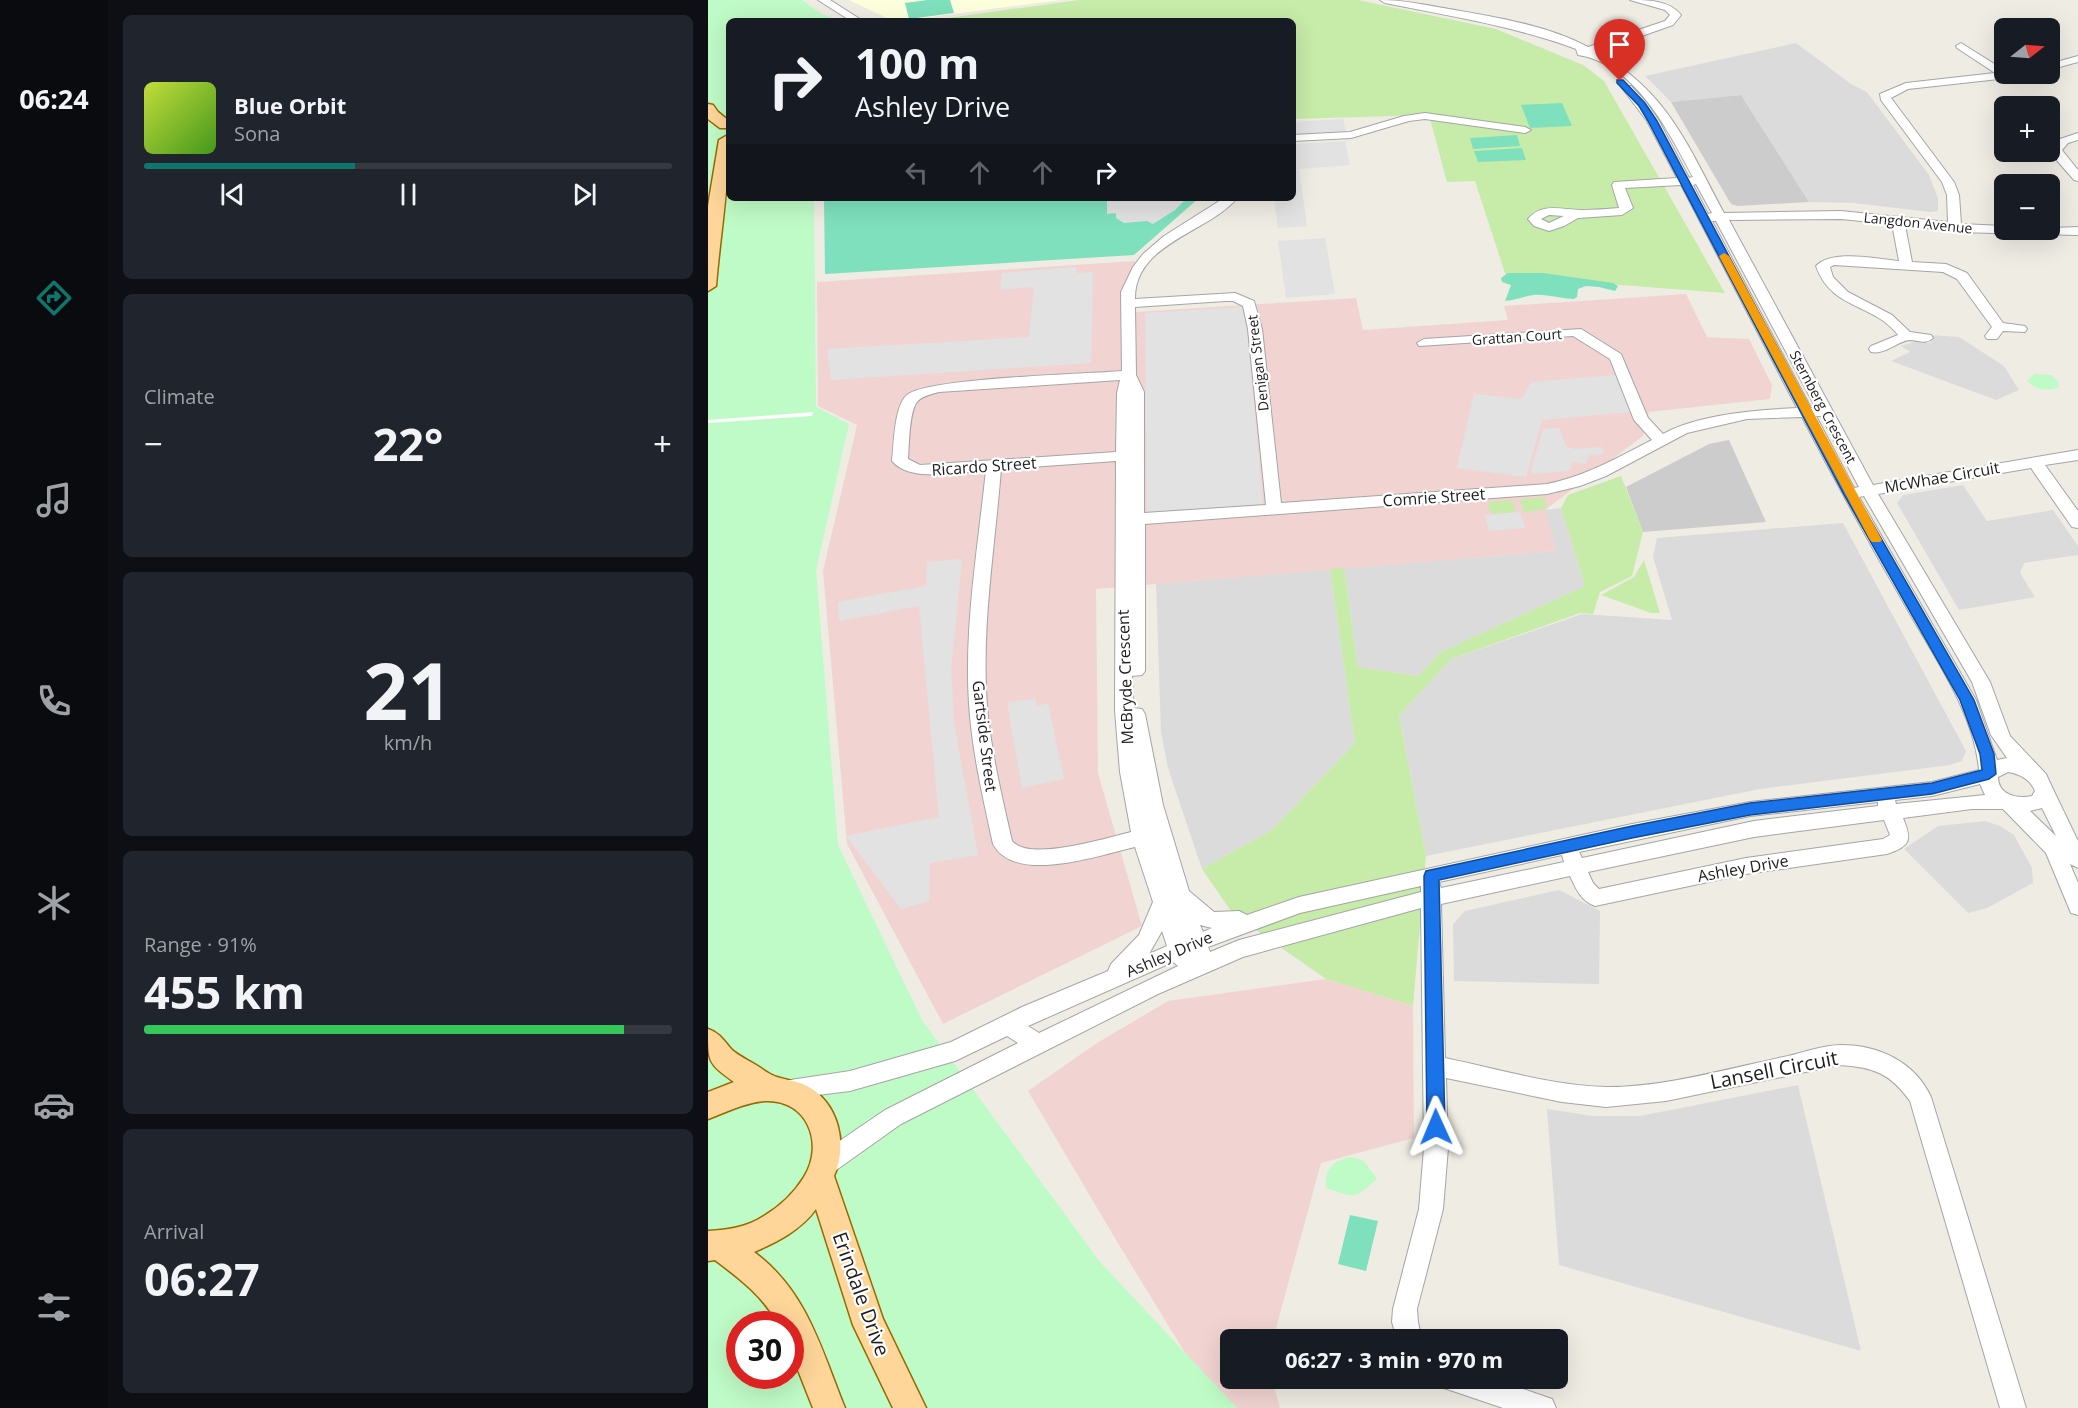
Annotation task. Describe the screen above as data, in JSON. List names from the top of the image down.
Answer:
{
  "streets": {
    "main road": ["Erindale Drive"],
    "street": [
      "Langdon Avenue",
      "Grattan Court",
      "Denigan Street",
      "Sternberg Crescent",
      "Ricardo Street",
      "McWhae Circuit",
      "Comrie Street",
      "McBryde Crescent",
      "Gartside Street",
      "Ashley Drive",
      "Lansell Circuit"
    ]
  },
  "crossings": [
    ["Langdon Avenue", "Sternberg Crescent"],
    ["Grattan Court", "Comrie Street"],
    ["Denigan Street", "Comrie Street"],
    ["Denigan Street", "McBryde Crescent"],
    ["Sternberg Crescent", "McWhae Circuit"],
    ["Sternberg Crescent", "Comrie Street"],
    ["Sternberg Crescent", "Ashley Drive"],
    ["Ricardo Street", "McBryde Crescent"],
    ["Ricardo Street", "Gartside Street"],
    ["Comrie Street", "McBryde Crescent"],
    ["McBryde Crescent", "Gartside Street"],
    ["McBryde Crescent", "Ashley Drive"],
    ["Ashley Drive", "Erindale Drive"]
  ],
  "north": "right",
  "page": {
    "tabs": "06:24",
    "map_buttons": ["+", "−"],
    "turn": ["100 m", "Ashley Drive"],
    "song": ["Blue Orbit", "Sona"],
    "tile": [
      "Climate",
      ["21", "km/h"],
      ["Range · 91%", "455 km"],
      ["Arrival", "06:27"]
    ],
    "heat": ["−", "22°", "+"],
    "limit": "30",
    "trip": "06:27 · 3 min · 970 m"
  }
}
